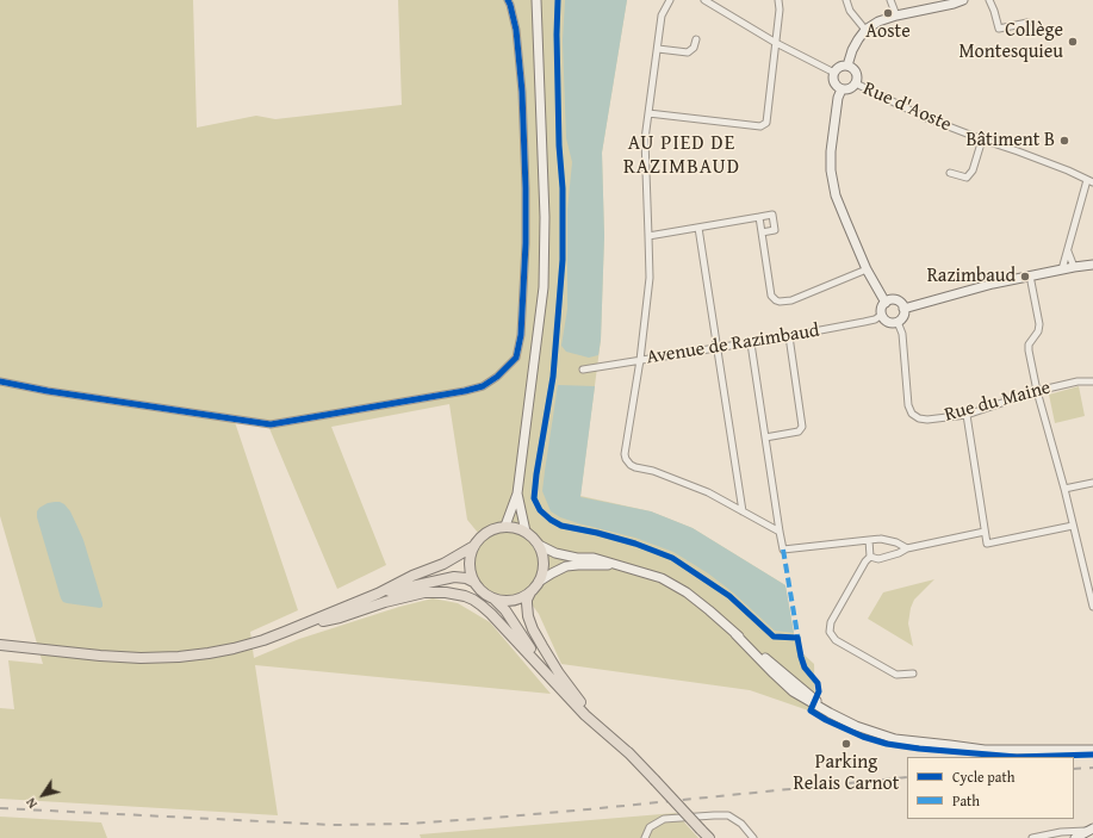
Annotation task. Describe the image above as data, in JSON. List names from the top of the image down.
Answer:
{
  "streets": {
    "street": ["Rue d'Aoste", "Avenue de Razimbaud", "Rue du Maine"]
  },
  "crossings": [
    ["Avenue de Razimbaud", "Rue du Maine"]
  ],
  "districts": ["AU PIED DE RAZIMBAUD"],
  "places": [
    "Aoste",
    "Collège Montesquieu",
    "Bâtiment B",
    "Razimbaud",
    "Parking Relais Carnot"
  ],
  "legend": ["Cycle path", "Path"],
  "north": "bottom left"
}
